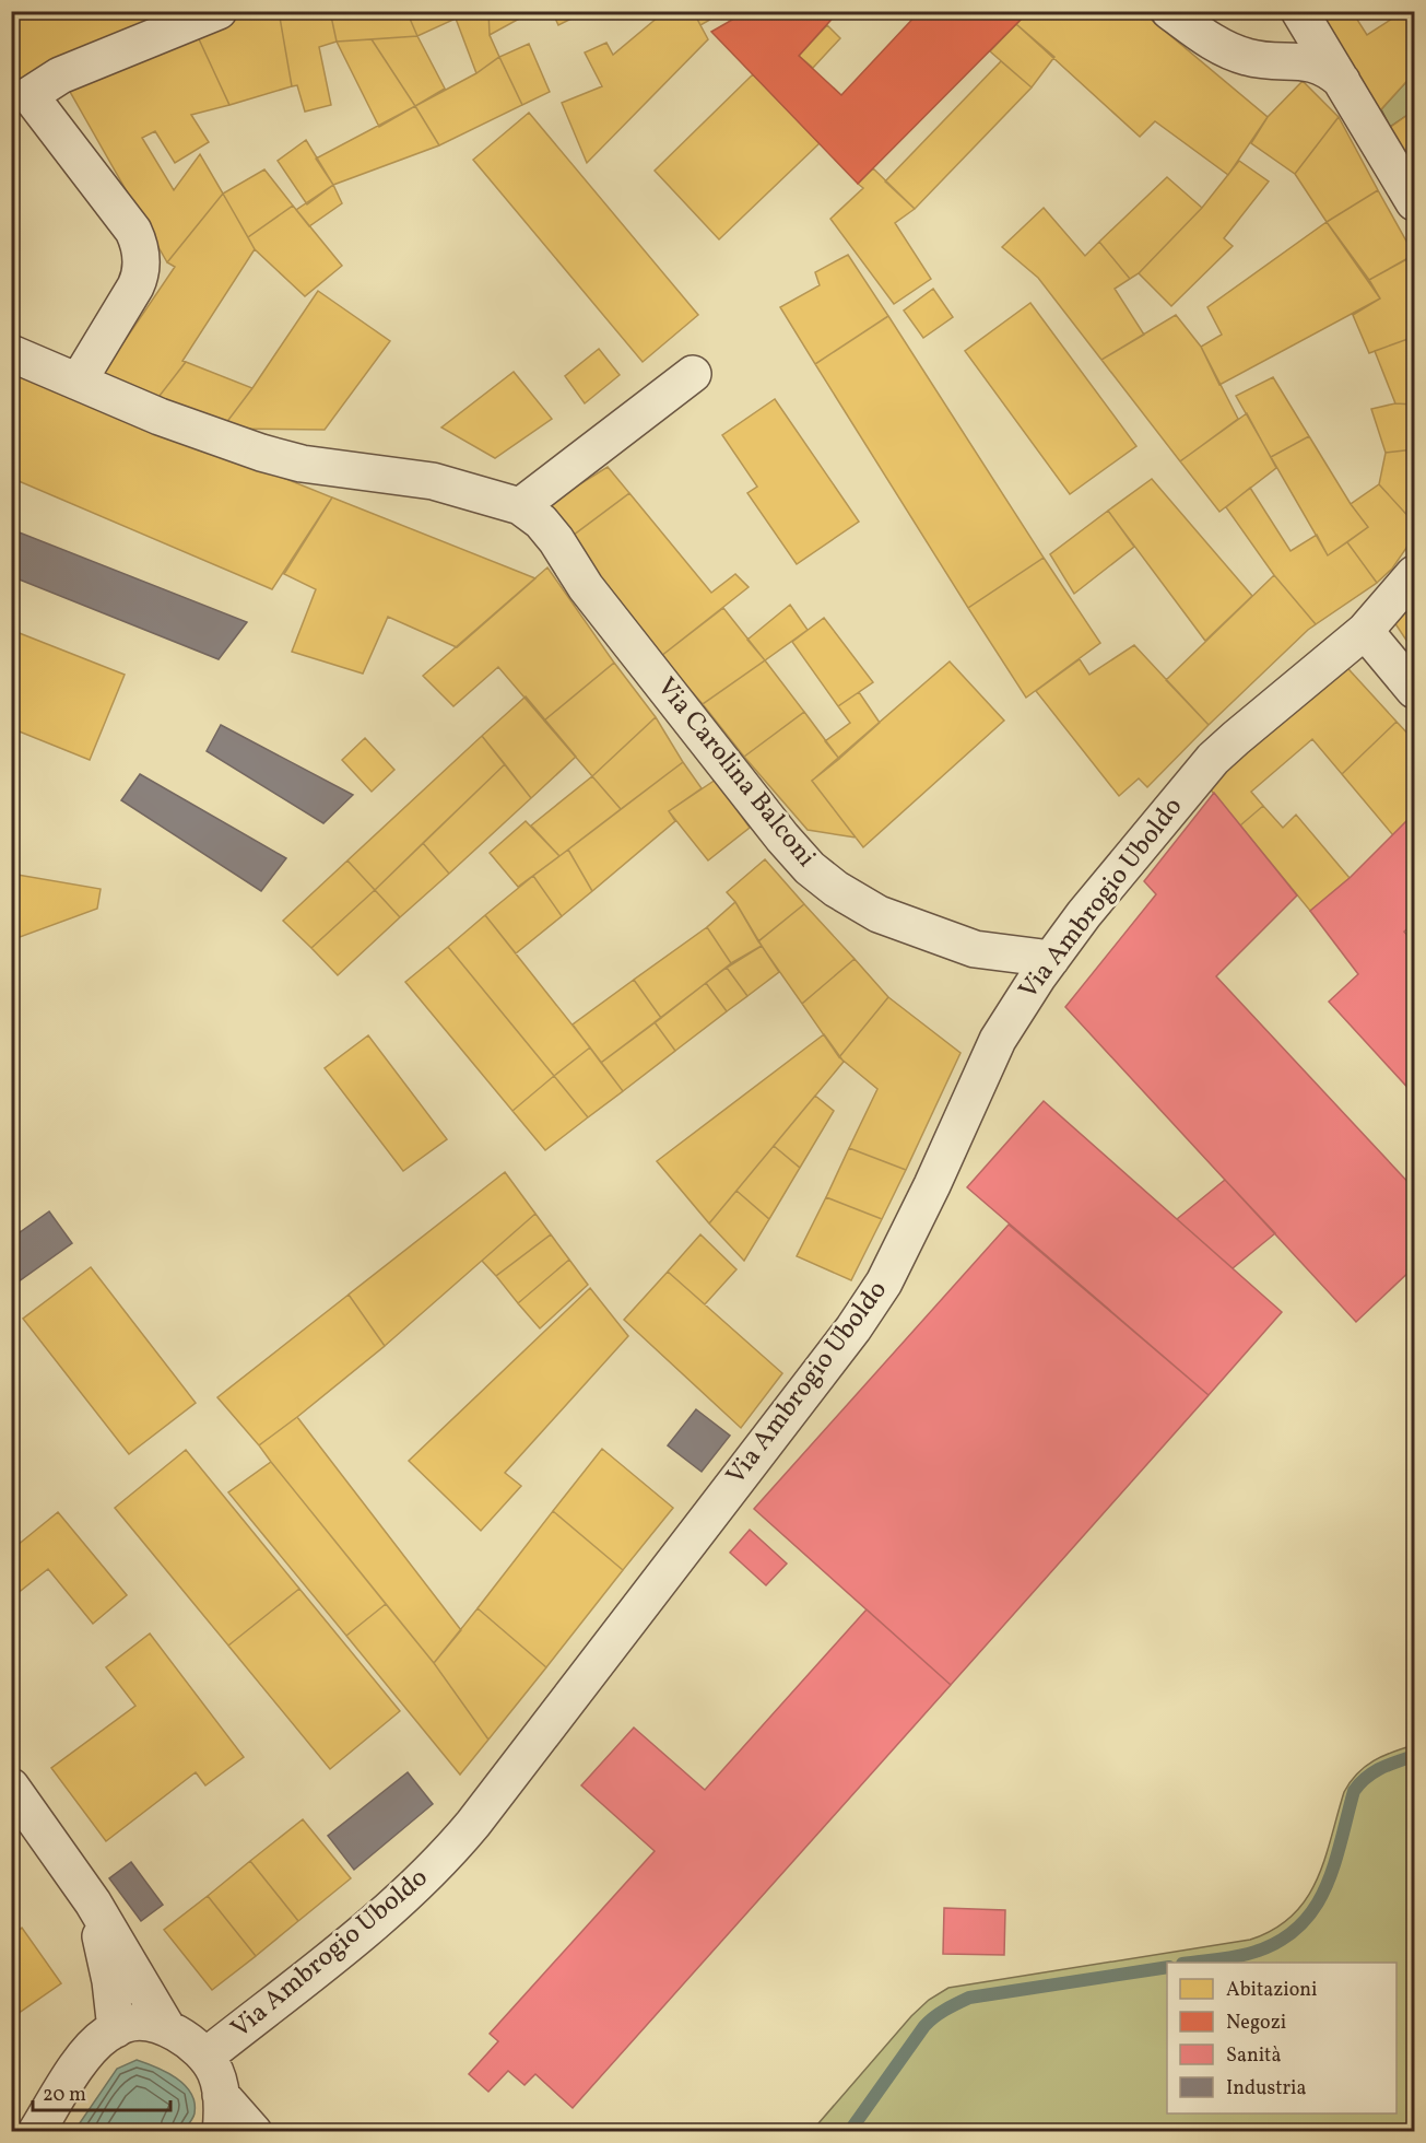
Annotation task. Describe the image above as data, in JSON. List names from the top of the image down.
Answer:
{
  "streets": {
    "street": ["Via Carolina Balconi", "Via Ambrogio Uboldo"]
  },
  "crossings": [
    ["Via Carolina Balconi", "Via Ambrogio Uboldo"]
  ],
  "legend": [
    "Abitazioni",
    "Negozi",
    "Sanità",
    "Industria"
  ],
  "scale_bar": "20 m"
}
